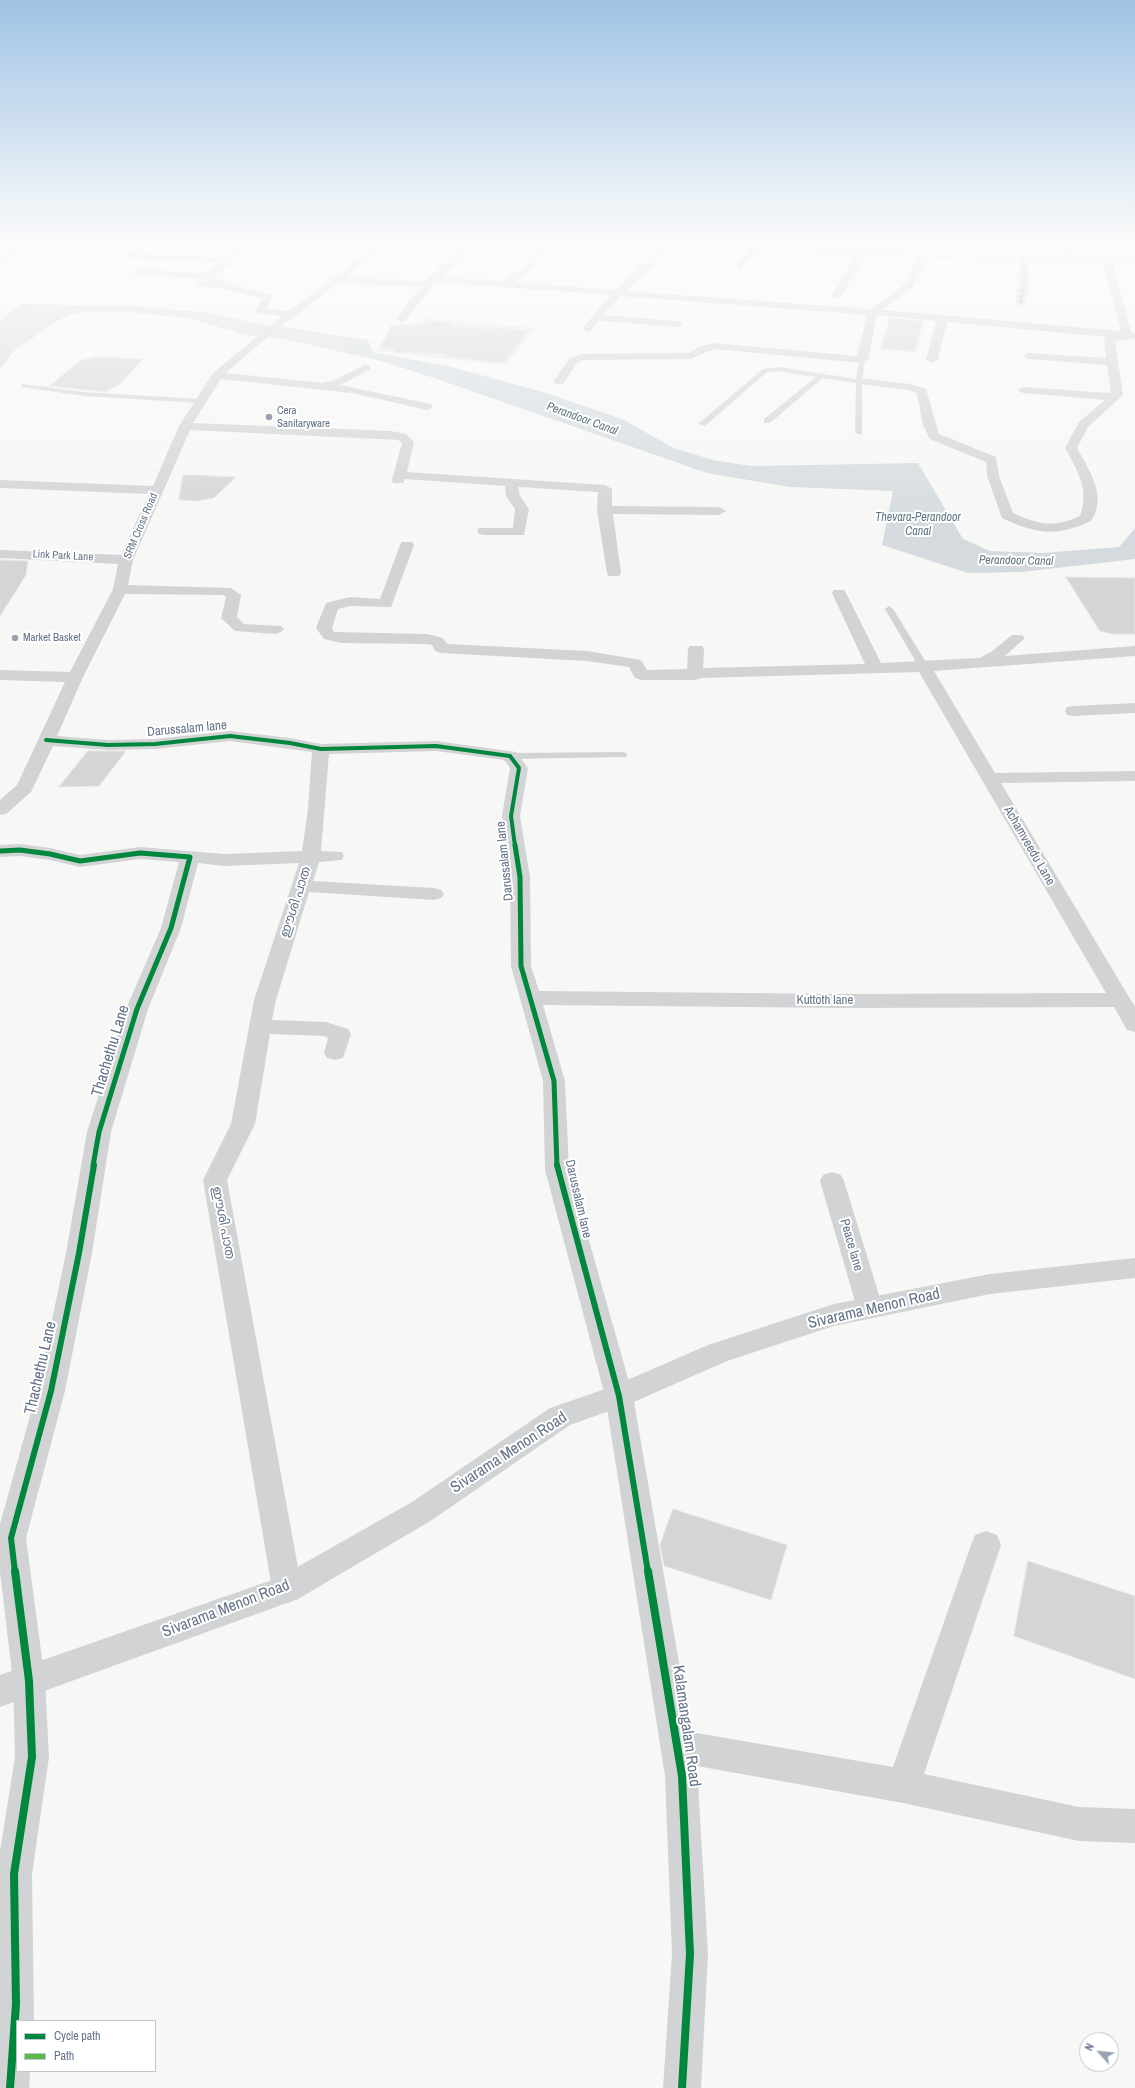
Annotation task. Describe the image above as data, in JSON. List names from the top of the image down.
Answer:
{
  "streets": {
    "street": [
      "SRM Cross Road",
      "Link Park Lane",
      "Darussalam lane",
      "Achamveedu Lane",
      "ഈശി പാത",
      "Kuttoth lane",
      "Thachethu Lane",
      "Peace lane",
      "Sivarama Menon Road",
      "Kalamangalam Road"
    ]
  },
  "crossings": [
    ["SRM Cross Road", "Link Park Lane"],
    ["SRM Cross Road", "Darussalam lane"],
    ["Darussalam lane", "ഈശി പാത"],
    ["Darussalam lane", "Kuttoth lane"],
    ["Darussalam lane", "Sivarama Menon Road"],
    ["Darussalam lane", "Kalamangalam Road"],
    ["Achamveedu Lane", "Kuttoth lane"],
    ["ഈശി പാത", "Sivarama Menon Road"],
    ["Thachethu Lane", "Sivarama Menon Road"],
    ["Peace lane", "Sivarama Menon Road"],
    ["Sivarama Menon Road", "Kalamangalam Road"]
  ],
  "water": ["Perandoor Canal", "Thevara-Perandoor Canal"],
  "places": ["Cera Sanitaryware", "Market Basket"],
  "legend": ["Cycle path", "Path"],
  "north": "top left"
}
